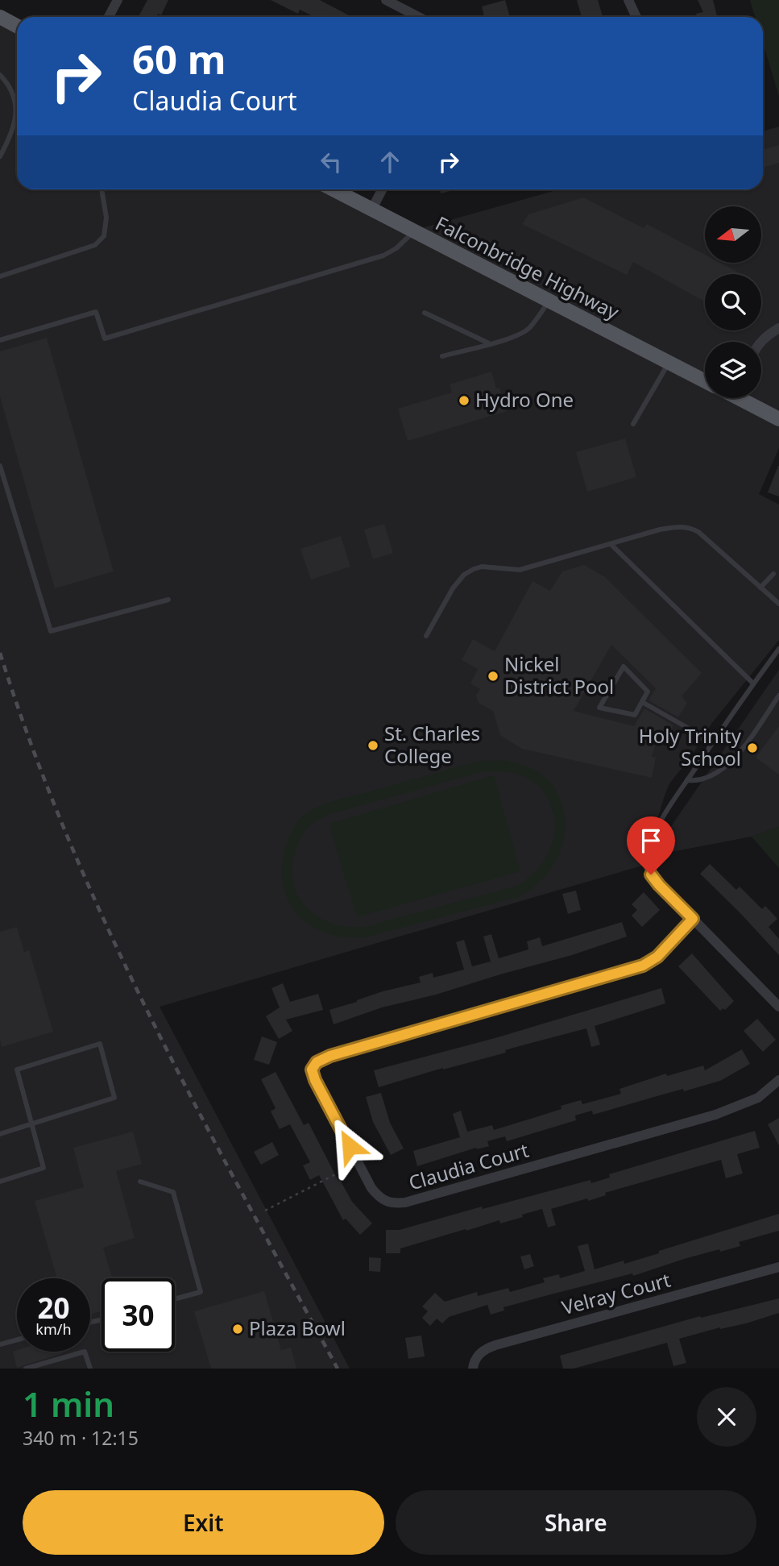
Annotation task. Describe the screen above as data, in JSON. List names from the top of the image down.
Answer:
{
  "streets": {
    "main road": ["Falconbridge Highway"],
    "street": ["Claudia Court", "Velray Court"]
  },
  "places": [
    "Hydro One",
    "Nickel District Pool",
    "St. Charles College",
    "Holy Trinity School",
    "Plaza Bowl"
  ],
  "north": "left",
  "page": {
    "turn": ["60 m", "Claudia Court"],
    "speed": "20 km/h",
    "limit": "30",
    "heading": ["1 min", "340 m · 12:15"],
    "buttons": ["Exit", "Share"]
  }
}
